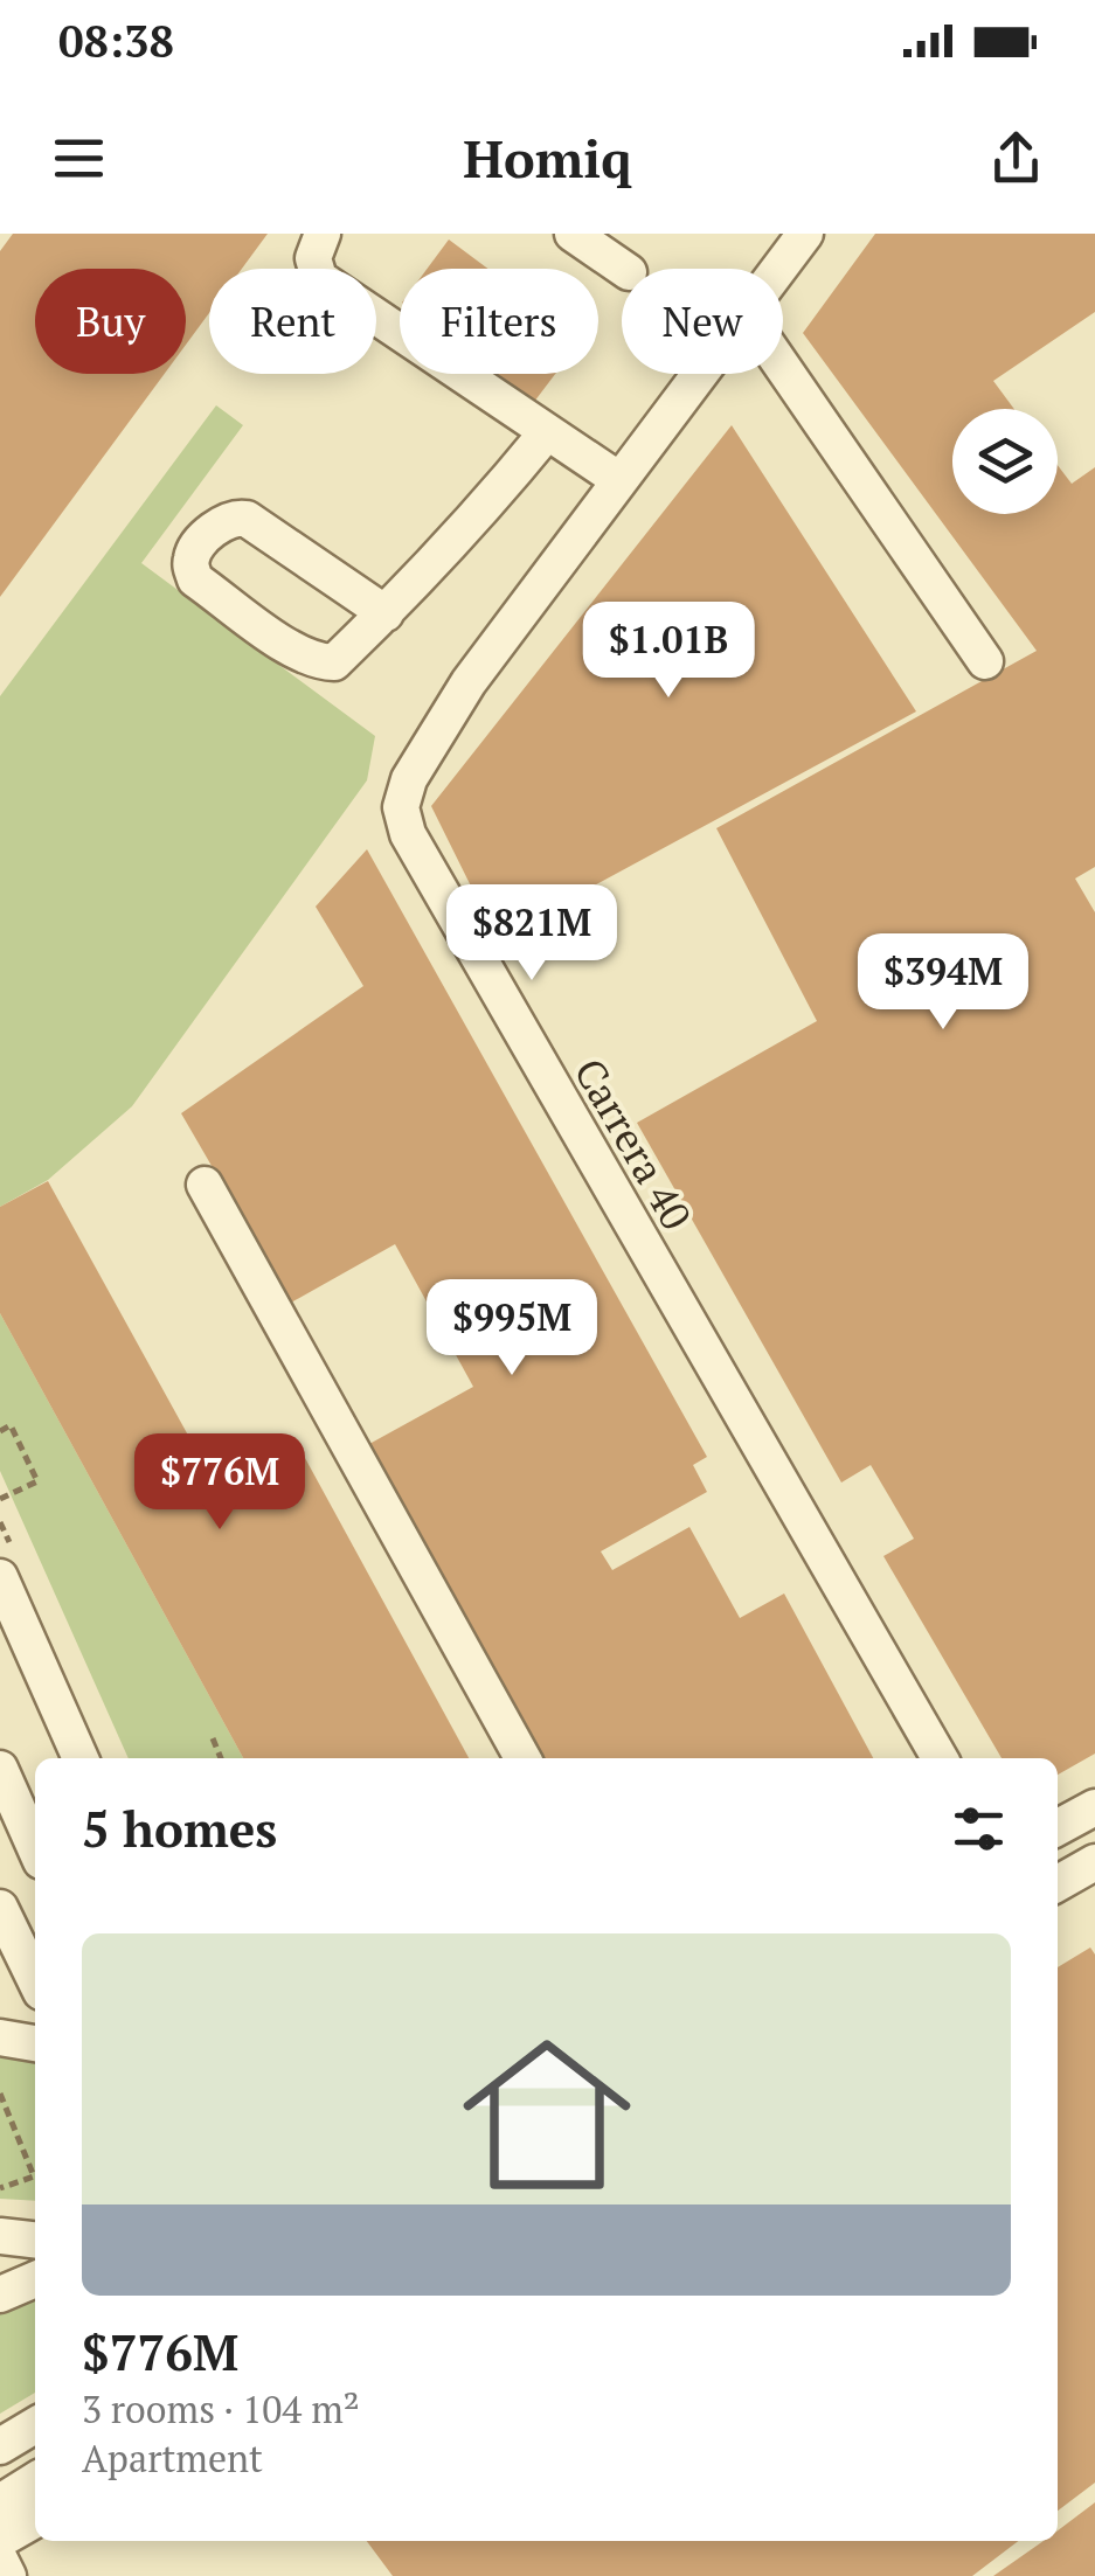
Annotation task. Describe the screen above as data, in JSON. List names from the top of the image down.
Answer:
{
  "streets": {
    "street": ["Carrera 40"]
  },
  "page": {
    "status": "08:38",
    "header": "Homiq",
    "chip": [
      "Buy",
      "Rent",
      "Filters",
      "New"
    ],
    "price": [
      "$1.01B",
      "$821M",
      "$394M",
      "$995M",
      "$776M"
    ],
    "heading": "5 homes",
    "list": [
      {
        "name": "$776M",
        "note": "3 rooms · 104 m² · Apartment"
      }
    ]
  }
}
